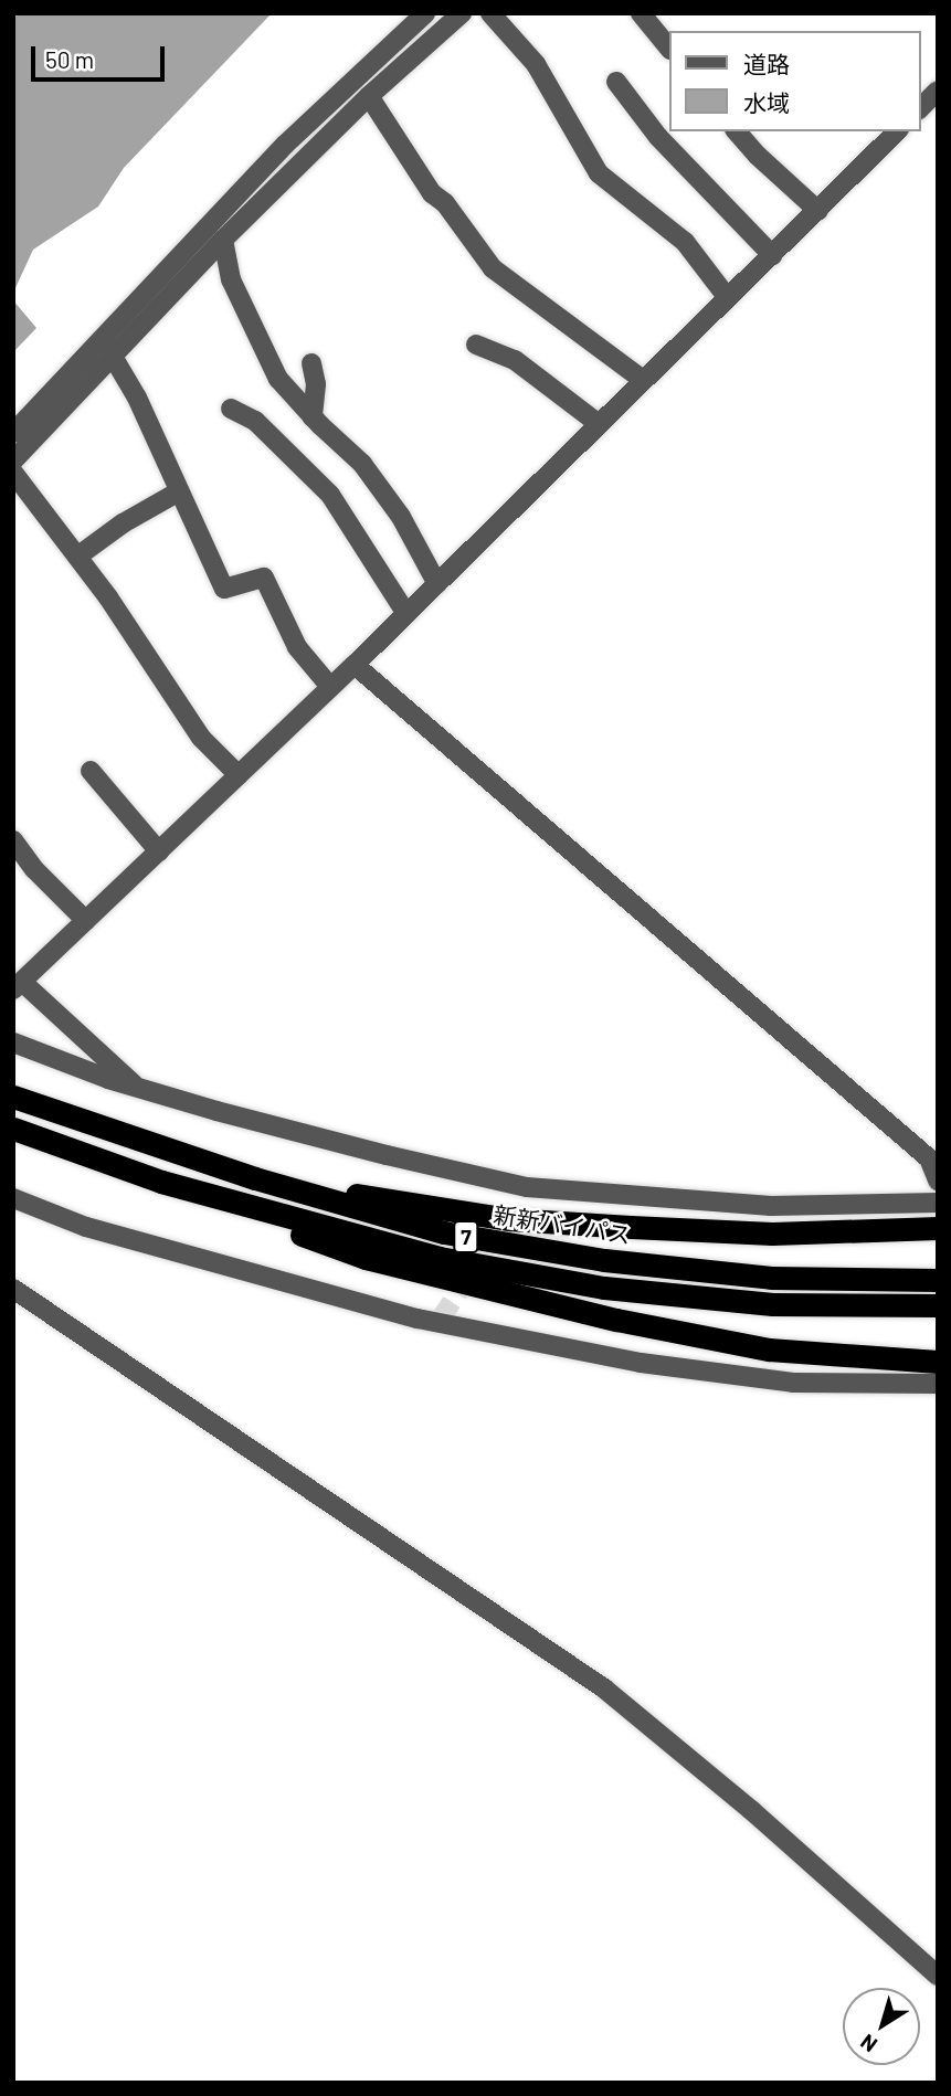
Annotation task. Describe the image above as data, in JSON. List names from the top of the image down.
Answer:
{
  "streets": {
    "highway": ["新新バイパス", "7"]
  },
  "legend": ["道路", "水域"],
  "scale_bar": "50 m",
  "north": "bottom left"
}
